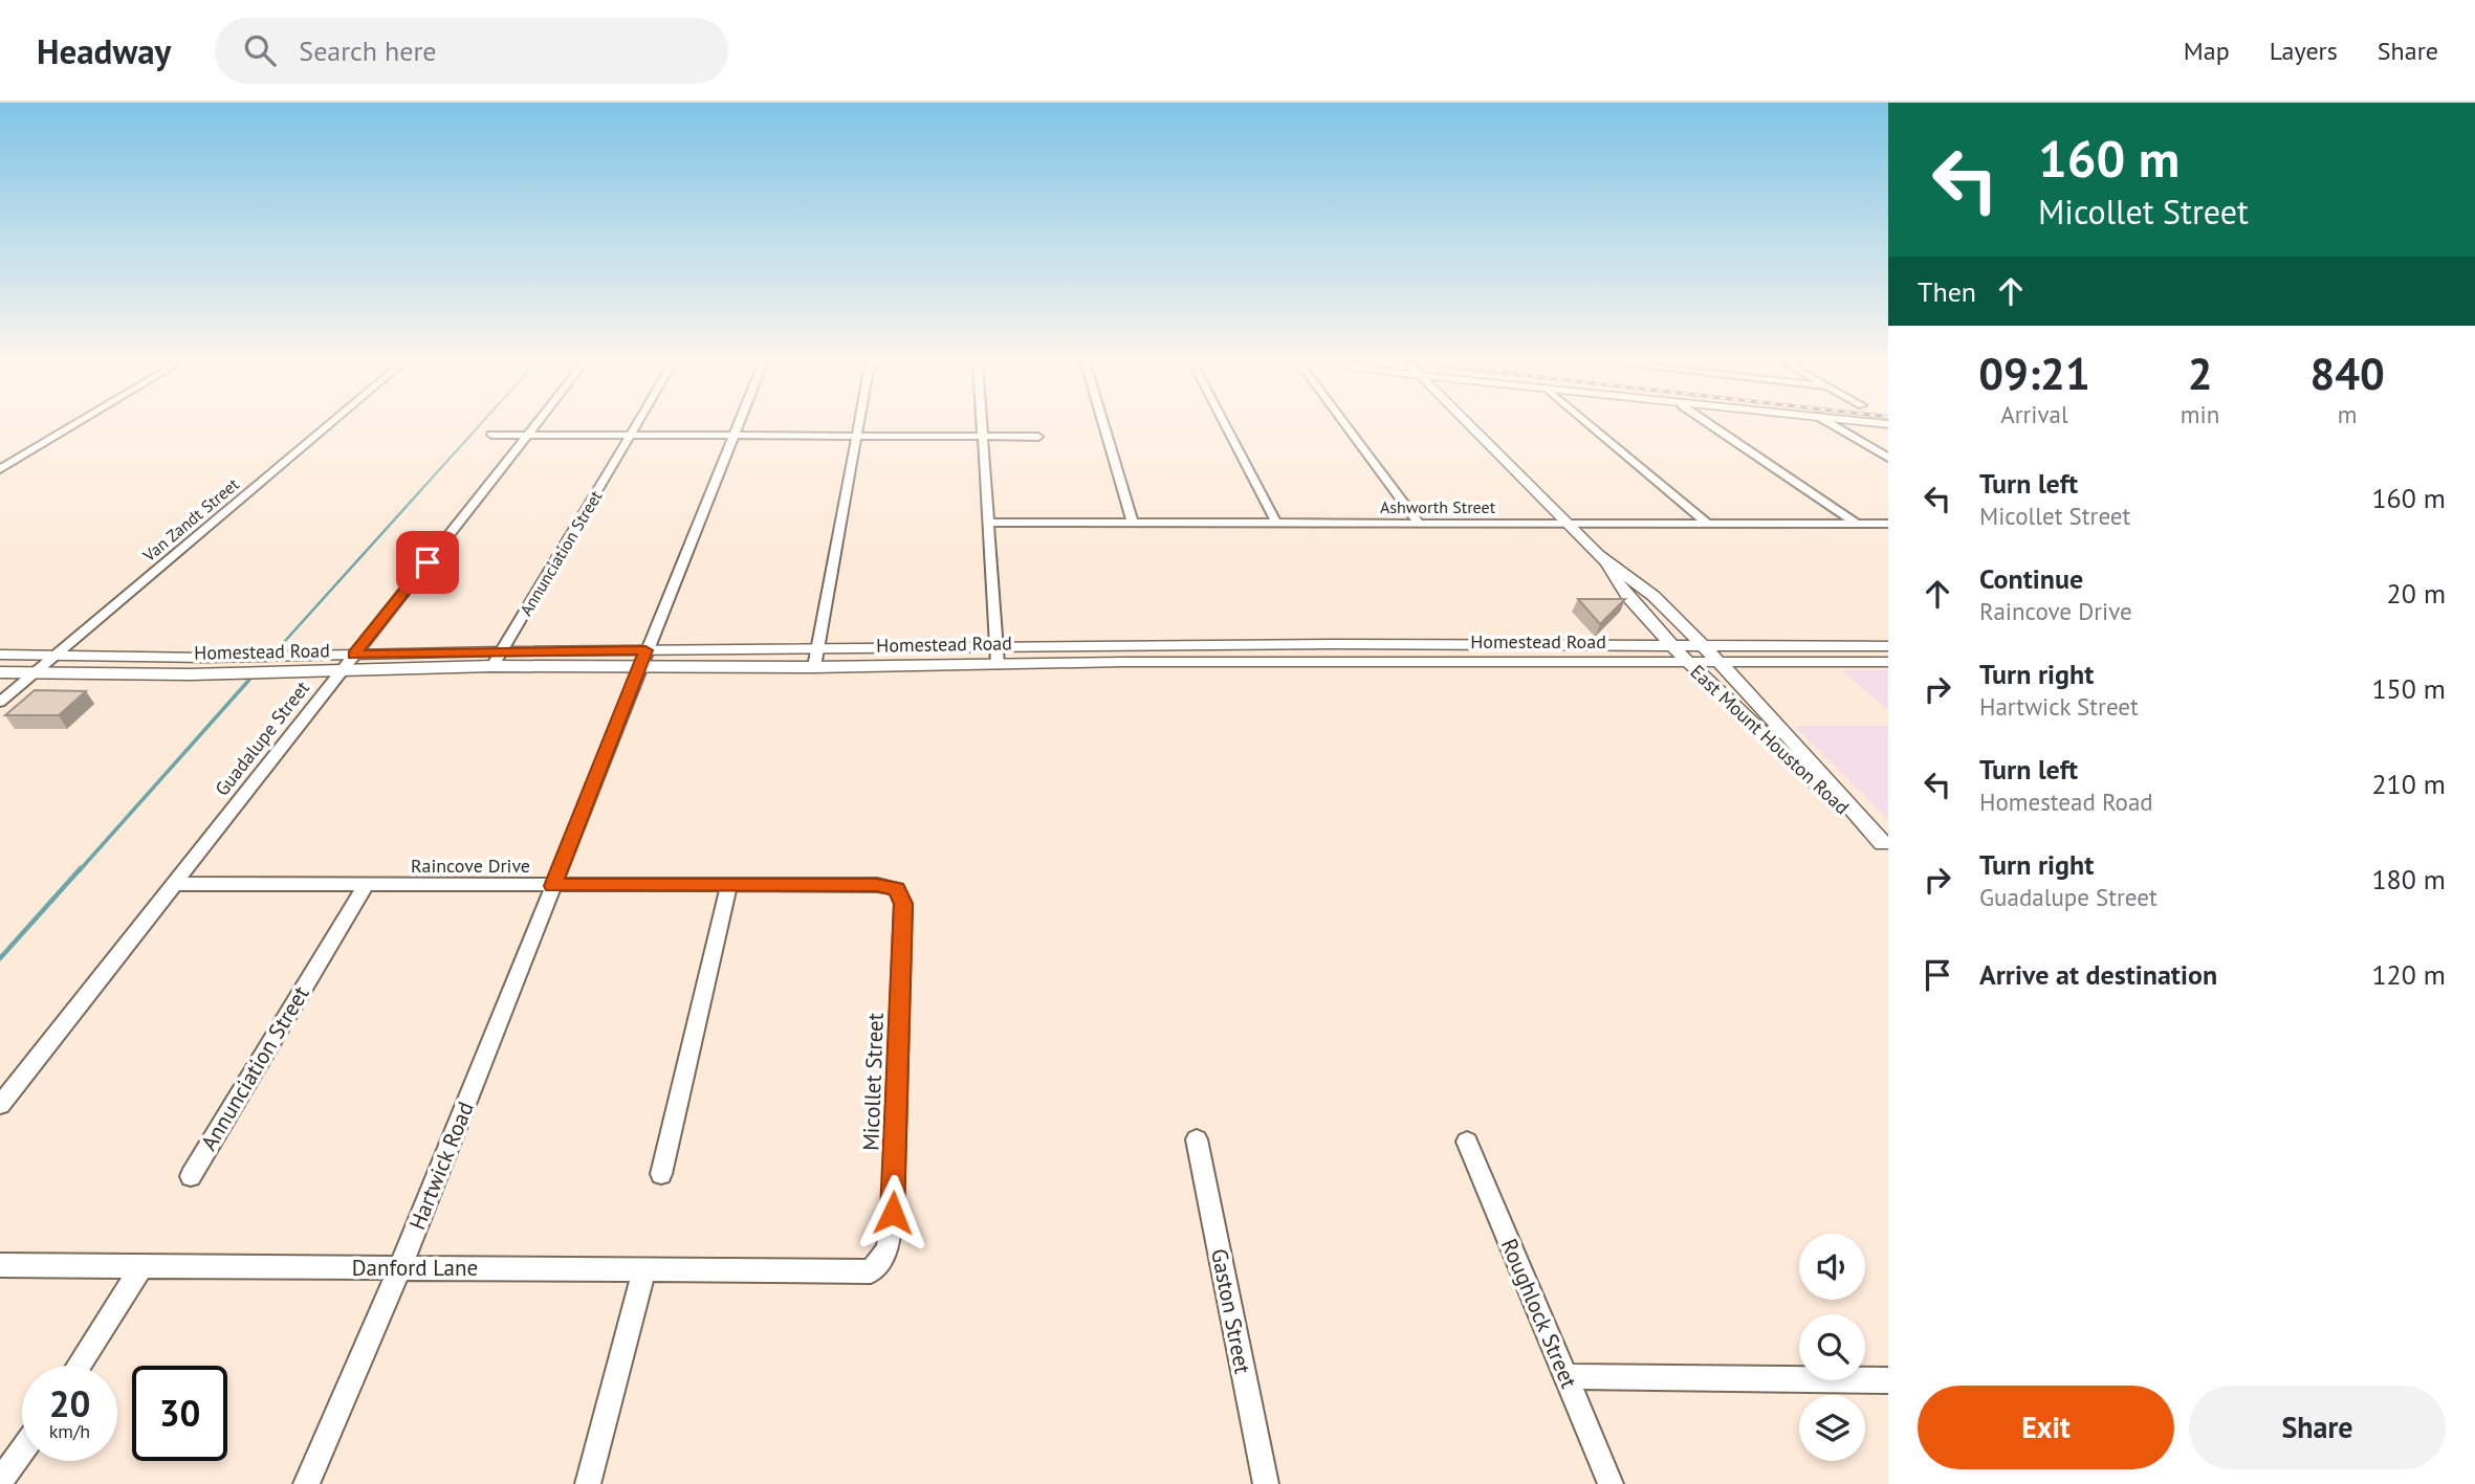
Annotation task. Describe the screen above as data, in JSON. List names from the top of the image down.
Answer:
{
  "streets": {
    "main road": ["Homestead Road", "East Mount Houston Road"],
    "street": [
      "Ashworth Street",
      "Van Zandt Street",
      "Annunciation Street",
      "Guadalupe Street",
      "Raincove Drive",
      "Micollet Street",
      "Hartwick Road",
      "Danford Lane",
      "Gaston Street",
      "Roughlock Street"
    ]
  },
  "crossings": [
    ["Ashworth Street", "East Mount Houston Road"],
    ["Van Zandt Street", "Homestead Road"],
    ["Annunciation Street", "Homestead Road"],
    ["Annunciation Street", "Raincove Drive"],
    ["Homestead Road", "Guadalupe Street"],
    ["Homestead Road", "East Mount Houston Road"],
    ["Homestead Road", "Hartwick Road"],
    ["Guadalupe Street", "Raincove Drive"],
    ["Raincove Drive", "Micollet Street"],
    ["Raincove Drive", "Hartwick Road"],
    ["Micollet Street", "Danford Lane"],
    ["Hartwick Road", "Danford Lane"]
  ],
  "page": {
    "header": "Headway",
    "search": "Search here",
    "nav": ["Map", "Layers", "Share"],
    "turn": ["160 m", "Micollet Street"],
    "then": "Then",
    "eta": [
      "09:21",
      "Arrival",
      "2",
      "min",
      "840",
      "m"
    ],
    "list": [
      {
        "name": "Turn left",
        "note": "Micollet Street",
        "value": "160 m"
      },
      {
        "name": "Continue",
        "note": "Raincove Drive",
        "value": "20 m"
      },
      {
        "name": "Turn right",
        "note": "Hartwick Street",
        "value": "150 m"
      },
      {
        "name": "Turn left",
        "note": "Homestead Road",
        "value": "210 m"
      },
      {
        "name": "Turn right",
        "note": "Guadalupe Street",
        "value": "180 m"
      },
      {
        "name": "Arrive at destination",
        "value": "120 m"
      }
    ],
    "speed": "20 km/h",
    "limit": "30",
    "buttons": ["Exit", "Share"]
  }
}
